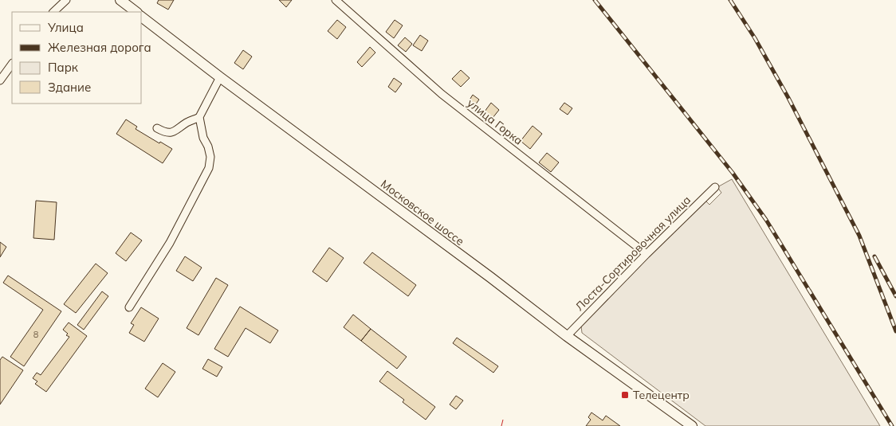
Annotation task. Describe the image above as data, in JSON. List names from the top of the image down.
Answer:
{
  "streets": {
    "main road": ["Московское шоссе"],
    "street": ["улица Горка", "Лоста-Сортировочная улица"]
  },
  "crossings": [
    ["улица Горка", "Лоста-Сортировочная улица"],
    ["Московское шоссе", "Лоста-Сортировочная улица"]
  ],
  "places": {
    "transit": ["Телецентр"]
  },
  "house_numbers": ["8"],
  "legend": [
    "Улица",
    "Железная дорога",
    "Парк",
    "Здание"
  ]
}
